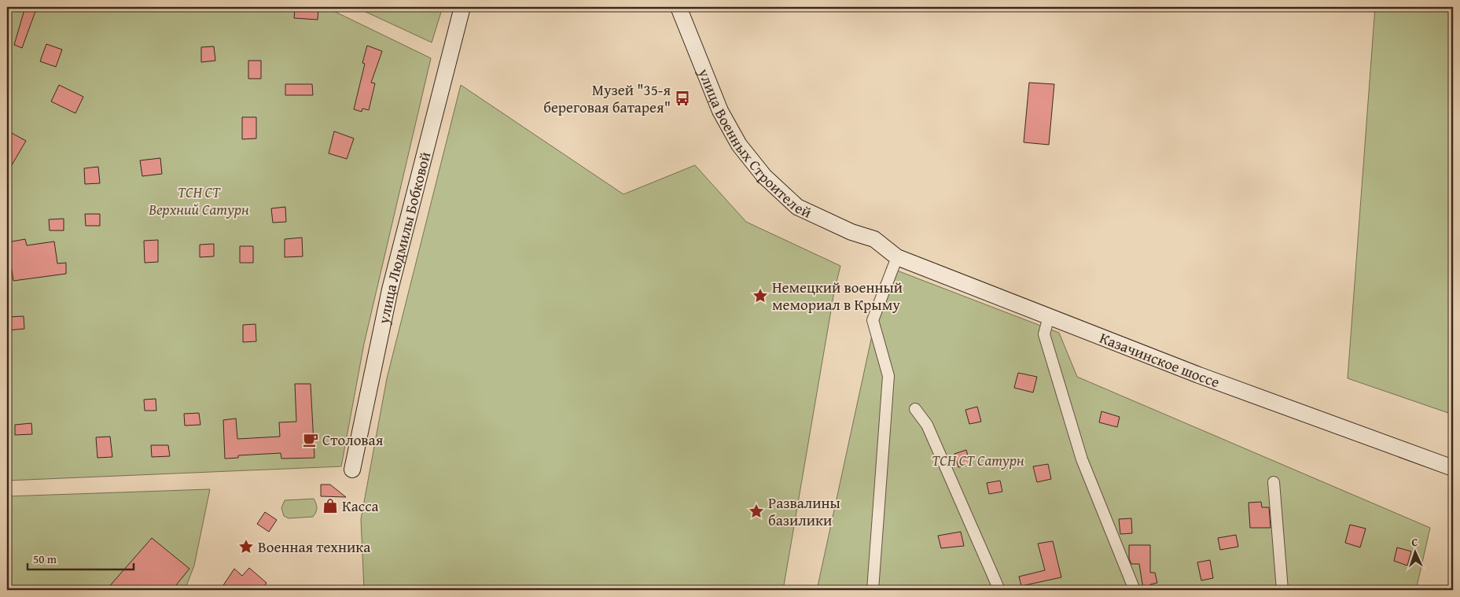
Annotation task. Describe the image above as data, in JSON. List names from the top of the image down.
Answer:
{
  "streets": {
    "main road": ["улица Военных Строителей", "улица Людмилы Бобковой", "Казачинское шоссе"]
  },
  "crossings": [
    ["улица Военных Строителей", "Казачинское шоссе"]
  ],
  "parks": ["ТСН СТ Верхний Сатурн", "ТСН СТ Сатурн"],
  "places": {
    "bus stop": ["Музей \"35-я береговая батарея\""],
    "place": ["Немецкий военный мемориал в Крыму", "Развалины базилики", "Военная техника"],
    "cafe": ["Столовая"],
    "shop": ["Касса"]
  },
  "scale_bar": "50 m",
  "north": "top"
}
